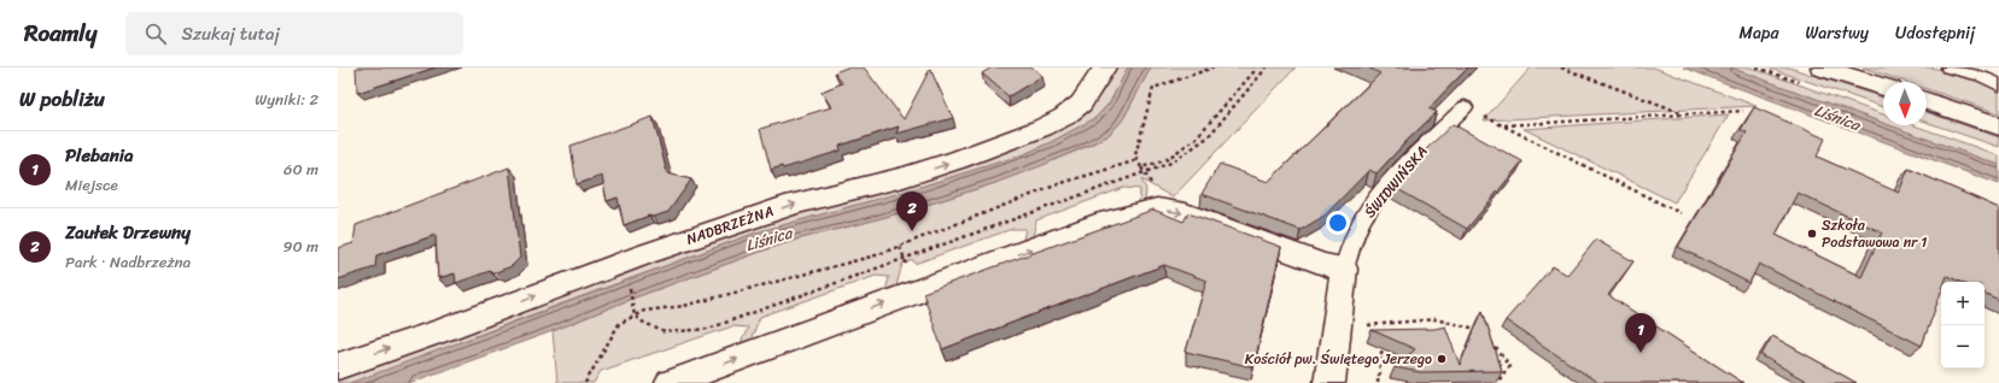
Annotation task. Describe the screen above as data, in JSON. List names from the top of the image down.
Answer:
{
  "streets": {
    "street": ["ŚWIDWIŃSKA", "NADBRZEŻNA"]
  },
  "water": ["Liśnica"],
  "places": ["Szkoła Podstawowa nr 1", "Kościół pw. Świętego Jerzego"],
  "north": "bottom",
  "page": {
    "header": "Roamly",
    "search": "Szukaj tutaj",
    "nav": ["Mapa", "Warstwy", "Udostępnij"],
    "heading": ["W pobliżu", "Wyniki: 2"],
    "list": [
      {
        "mark": "1",
        "name": "Plebania",
        "note": "Miejsce",
        "value": "60 m"
      },
      {
        "mark": "2",
        "name": "Zaułek Drzewny",
        "note": "Park · Nadbrzeżna",
        "value": "90 m"
      }
    ],
    "pins": ["2", "1"],
    "map_buttons": ["+", "−"]
  }
}
